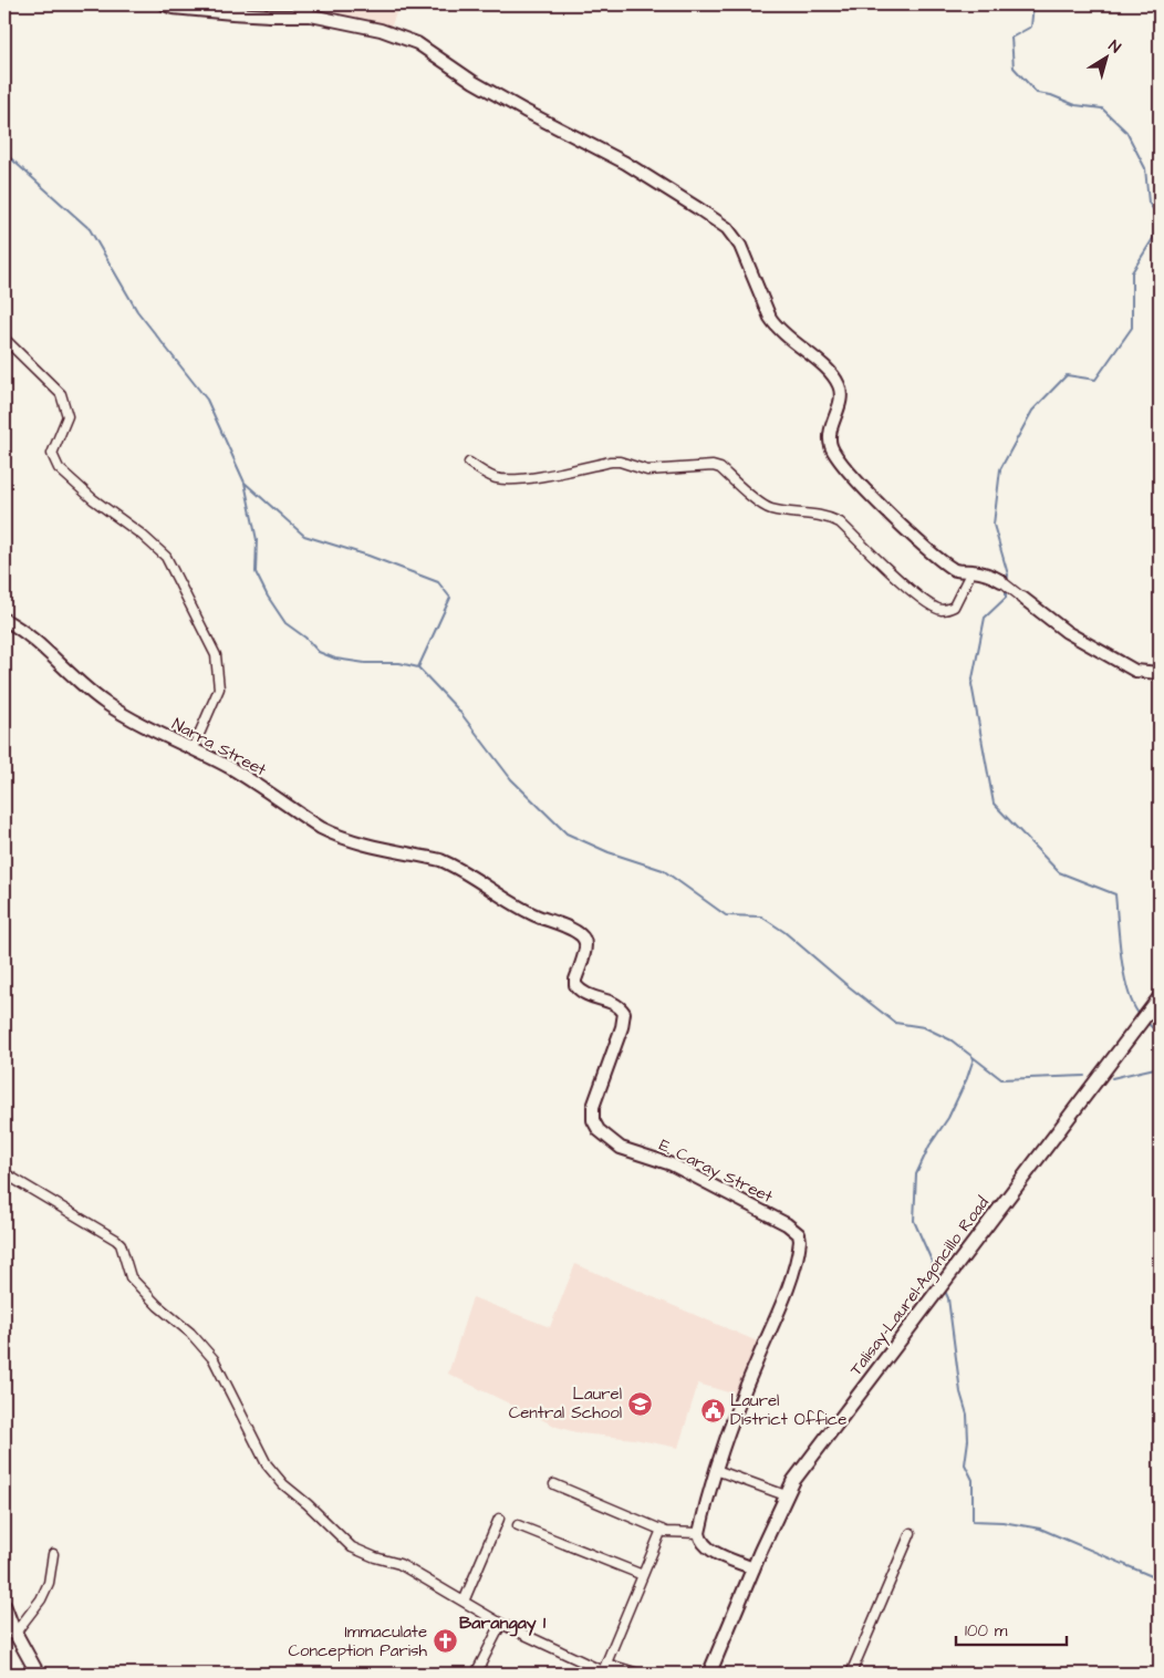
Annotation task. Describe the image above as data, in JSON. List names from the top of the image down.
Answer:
{
  "streets": {
    "main road": ["Talisay-Laurel-Agoncillo Road"],
    "street": ["Narra Street", "E. Caray Street"]
  },
  "crossings": [
    ["Narra Street", "E. Caray Street"]
  ],
  "districts": ["Barangay 1"],
  "places": {
    "school or university": ["Laurel Central School"],
    "public building": ["Laurel District Office"],
    "church": ["Immaculate Conception Parish"]
  },
  "scale_bar": "100 m",
  "north": "top right"
}
